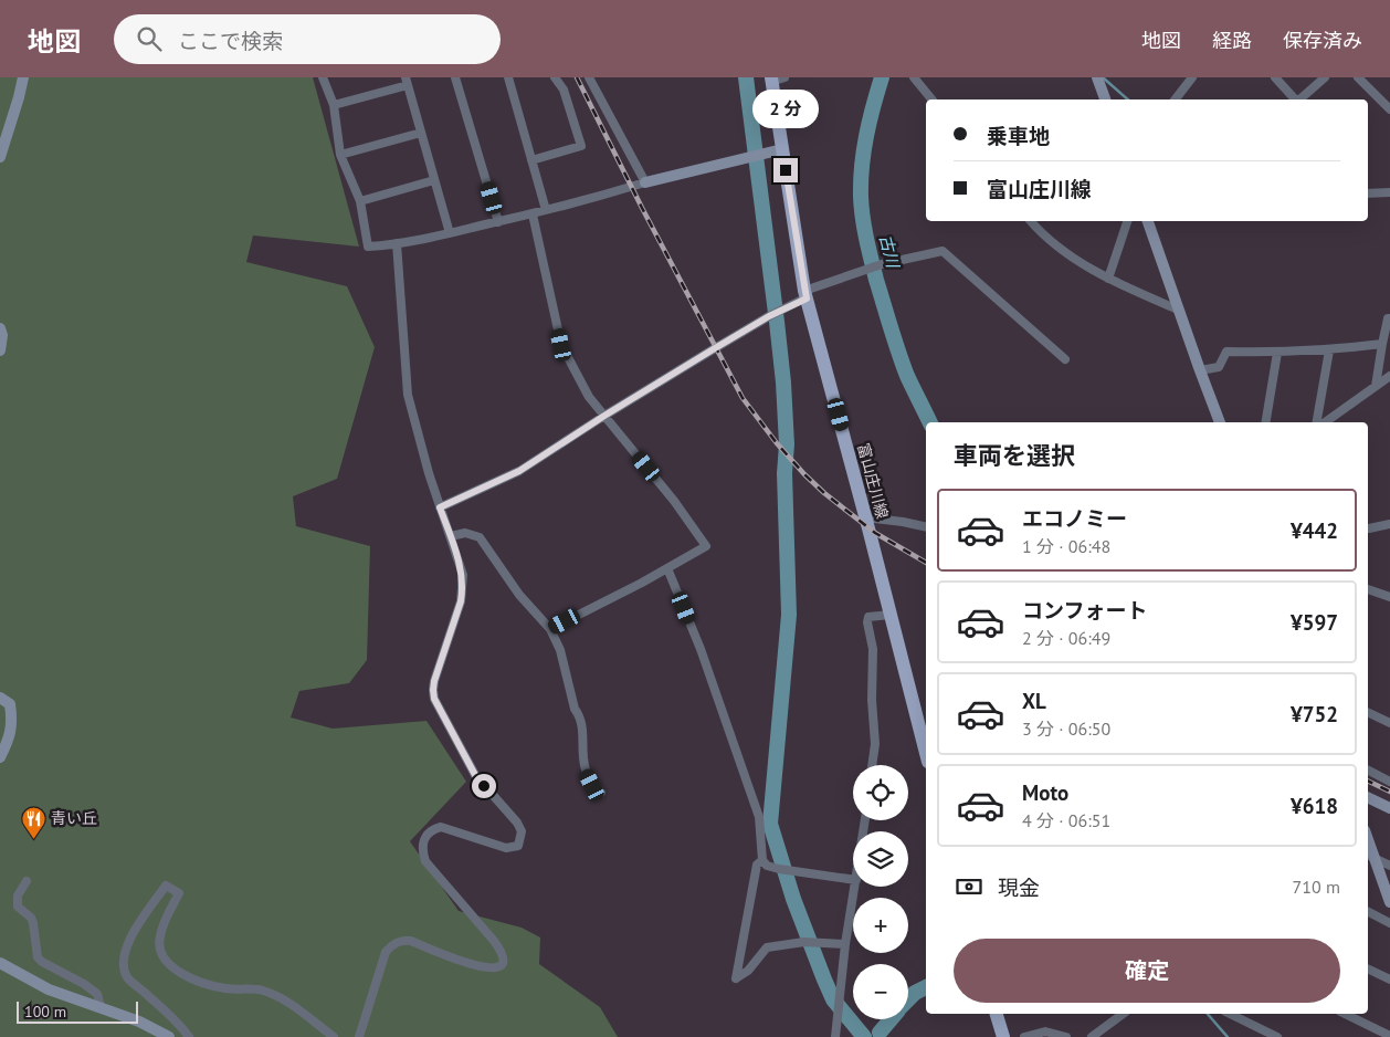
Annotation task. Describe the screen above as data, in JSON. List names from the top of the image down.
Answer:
{
  "streets": {
    "main road": ["富山庄川線"]
  },
  "water": ["古川"],
  "places": {
    "restaurant": ["青い丘"]
  },
  "scale_bar": "100 m",
  "page": {
    "header": "地図",
    "search": "ここで検索",
    "nav": ["地図", "経路", "保存済み"],
    "bubble": "2 分",
    "banner": ["乗車地", "富山庄川線"],
    "heading": "車両を選択",
    "list": [
      {
        "name": "エコノミー",
        "note": "1 分 · 06:48",
        "value": "¥442"
      },
      {
        "name": "コンフォート",
        "note": "2 分 · 06:49",
        "value": "¥597"
      },
      {
        "name": "XL",
        "note": "3 分 · 06:50",
        "value": "¥752"
      },
      {
        "name": "Moto",
        "note": "4 分 · 06:51",
        "value": "¥618"
      }
    ],
    "map_buttons": ["+", "−"],
    "pay": ["現金", "710 m"],
    "buttons": "確定",
    "scale": "100 m"
  }
}
